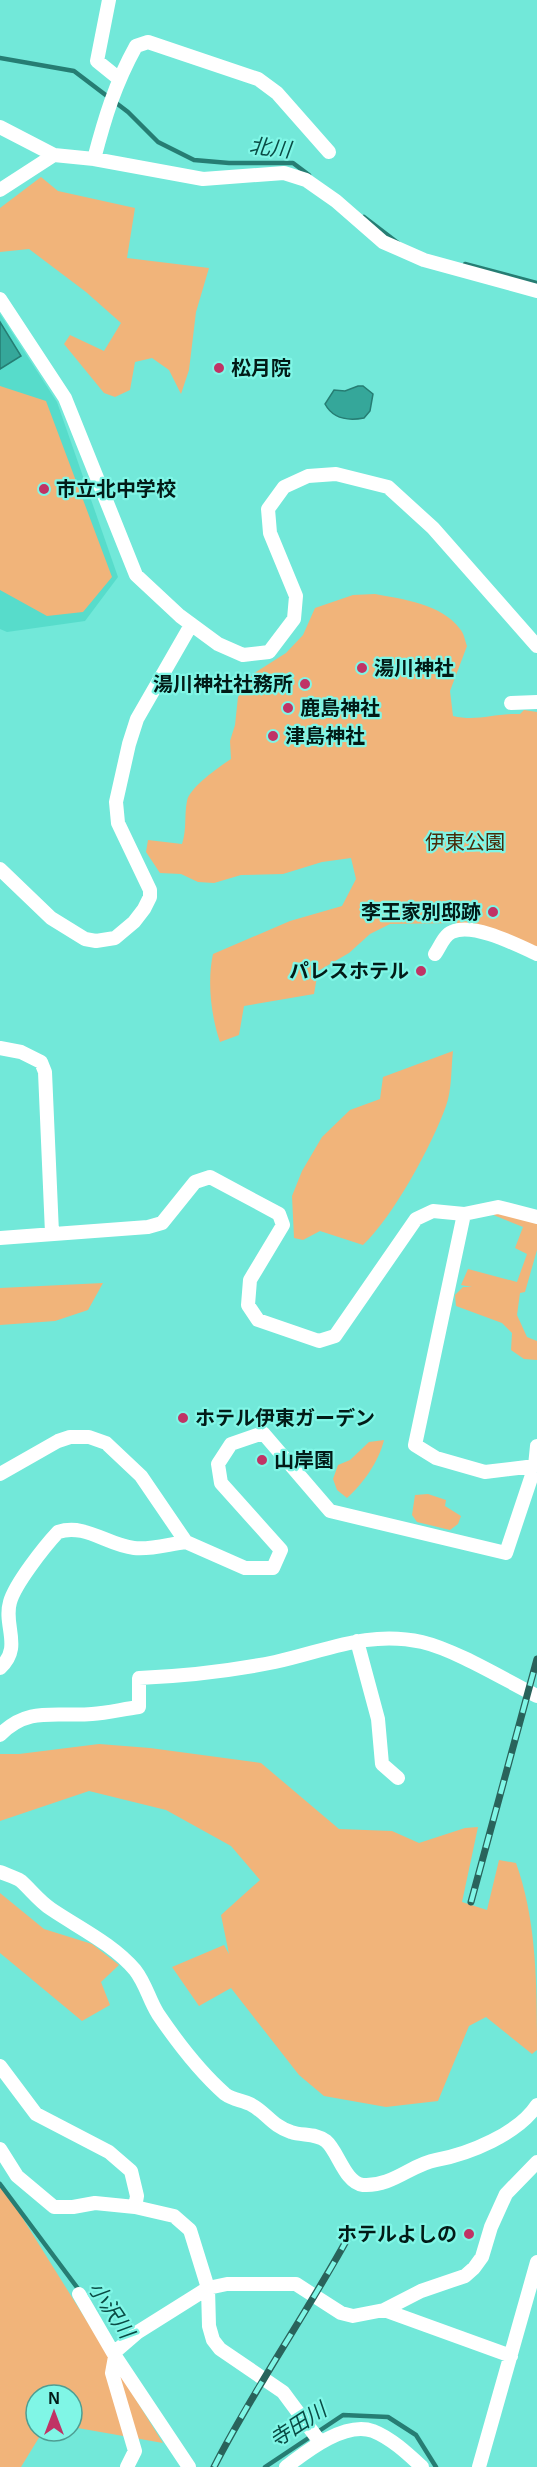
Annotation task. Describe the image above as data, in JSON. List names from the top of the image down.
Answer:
{
  "water": ["北川", "小沢川", "寺田川"],
  "parks": ["伊東公園"],
  "places": [
    "松月院",
    "市立北中学校",
    "湯川神社",
    "湯川神社社務所",
    "鹿島神社",
    "津島神社",
    "李王家別邸跡",
    "パレスホテル",
    "ホテル伊東ガーデン",
    "山岸園",
    "ホテルよしの"
  ],
  "north": "top"
}
